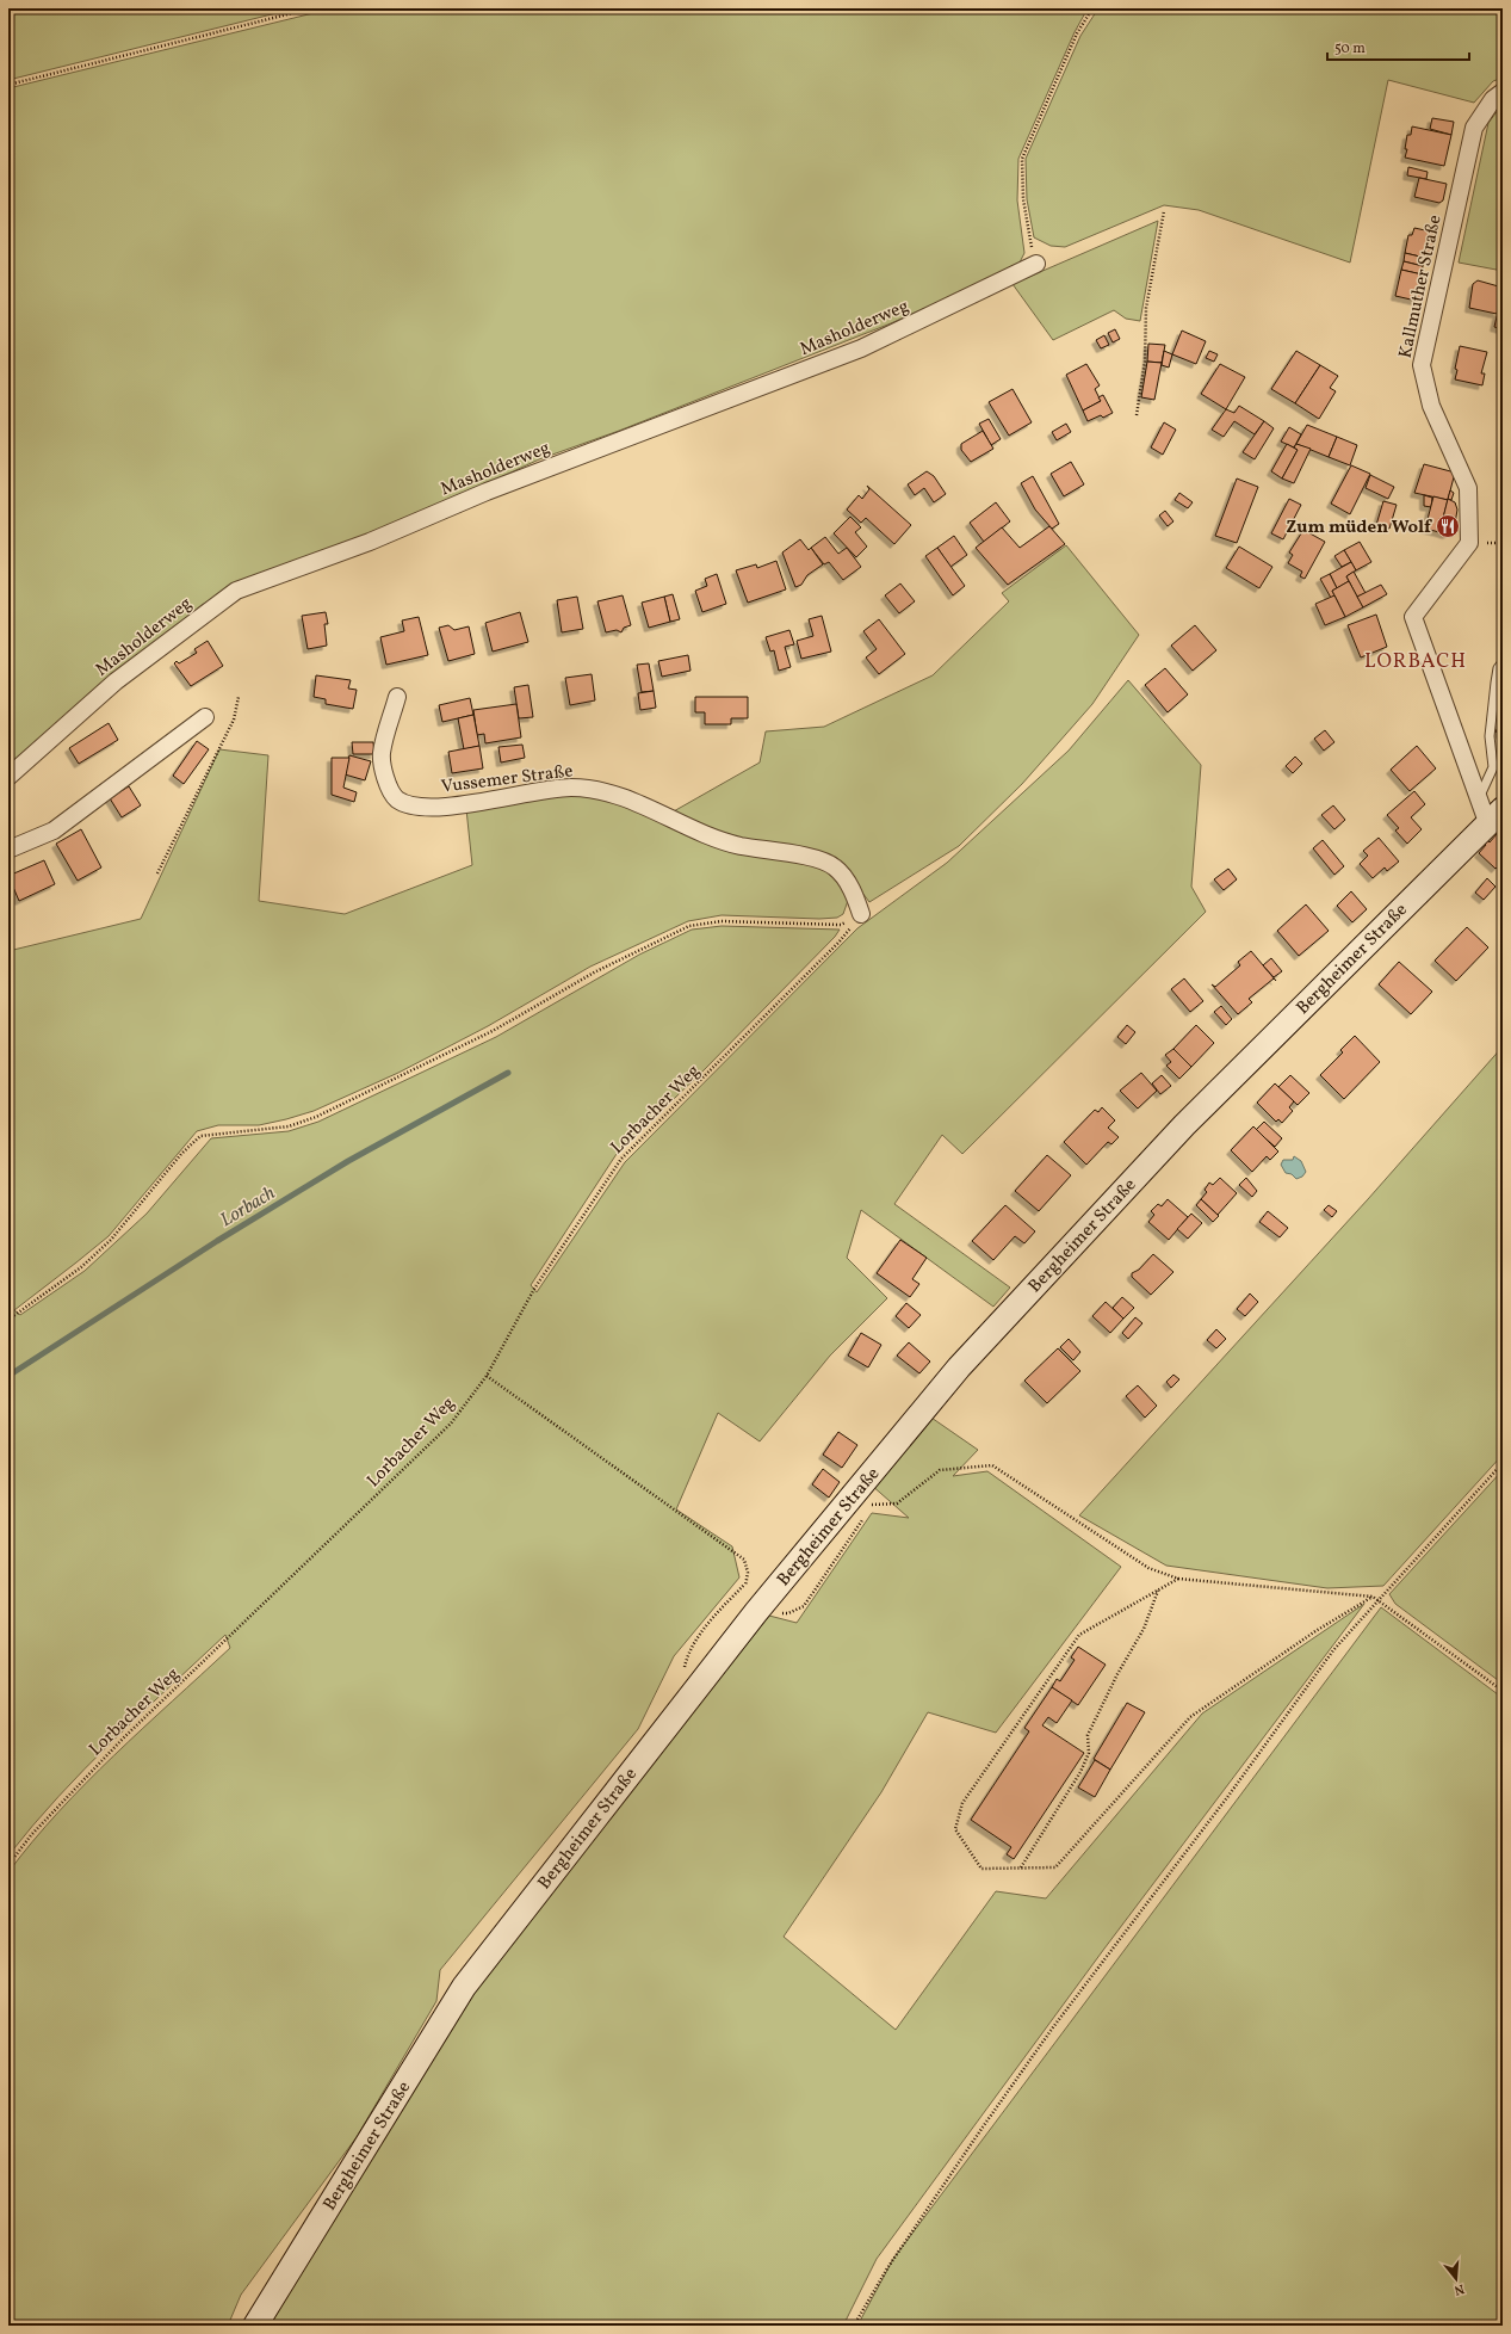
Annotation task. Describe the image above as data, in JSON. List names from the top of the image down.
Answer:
{
  "streets": {
    "street": [
      "Kallmuther Straße",
      "Masholderweg",
      "Vussemer Straße",
      "Bergheimer Straße"
    ],
    "path": ["Lorbacher Weg"]
  },
  "crossings": [
    ["Vussemer Straße", "Lorbacher Weg"]
  ],
  "districts": ["LORBACH"],
  "water": ["Lorbach"],
  "places": {
    "restaurant": ["Zum müden Wolf"]
  },
  "scale_bar": "50 m",
  "north": "bottom"
}
